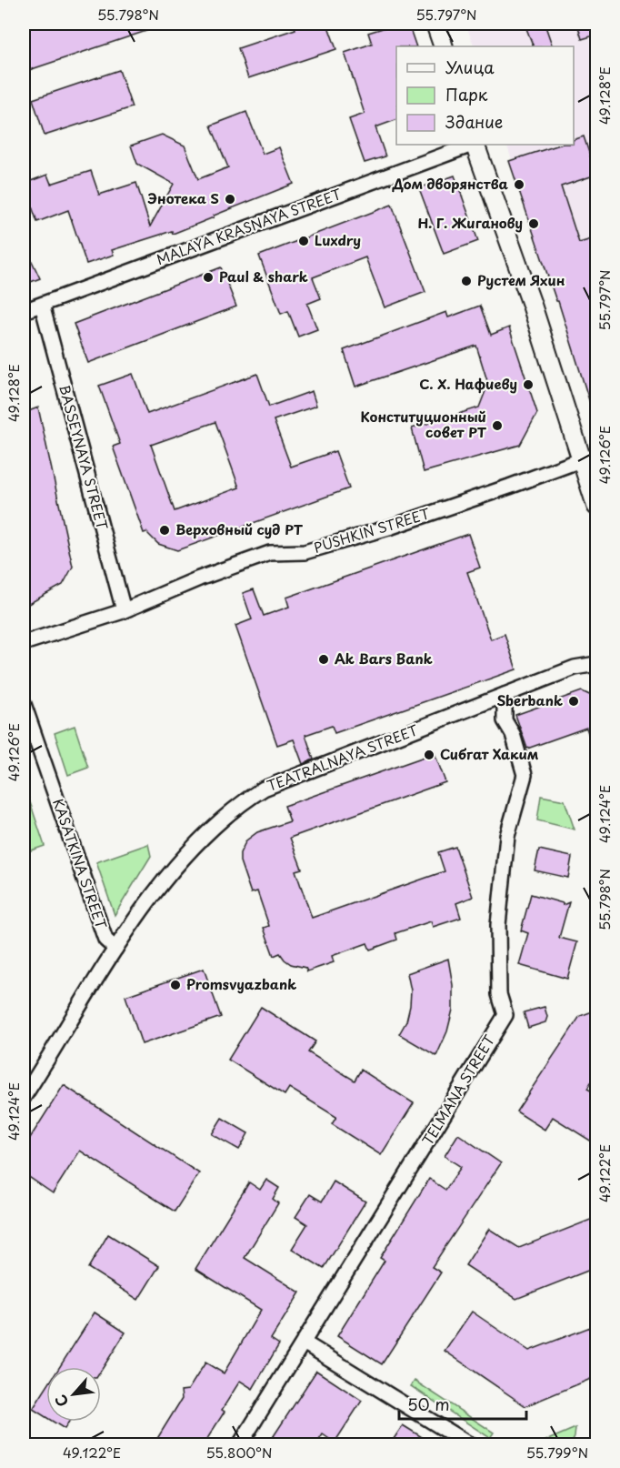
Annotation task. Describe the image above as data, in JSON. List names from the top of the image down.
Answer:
{
  "streets": {
    "street": [
      "MALAYA KRASNAYA STREET",
      "BASSEYNAYA STREET",
      "PUSHKIN STREET",
      "TEATRALNAYA STREET",
      "KASATKINA STREET",
      "TELMANA STREET"
    ]
  },
  "crossings": [
    ["MALAYA KRASNAYA STREET", "BASSEYNAYA STREET"],
    ["BASSEYNAYA STREET", "PUSHKIN STREET"],
    ["TEATRALNAYA STREET", "KASATKINA STREET"],
    ["TEATRALNAYA STREET", "TELMANA STREET"]
  ],
  "places": [
    "Дом дворянства",
    "Энотека S",
    "Н. Г. Жиганову",
    "Luxdry",
    "Paul & shark",
    "Рустем Яхин",
    "С. Х. Нафиеву",
    "Конституционный совет РТ",
    "Верховный суд РТ",
    "Ak Bars Bank",
    "Sberbank",
    "Сибгат Хаким",
    "Promsvyazbank"
  ],
  "legend": ["Улица", "Парк", "Здание"],
  "scale_bar": "50 m",
  "north": "bottom left",
  "coordinates": [
    "55.798°N",
    "55.797°N",
    "49.128°E",
    "49.126°E",
    "49.124°E",
    "49.122°E",
    "55.800°N",
    "55.799°N"
  ]
}
